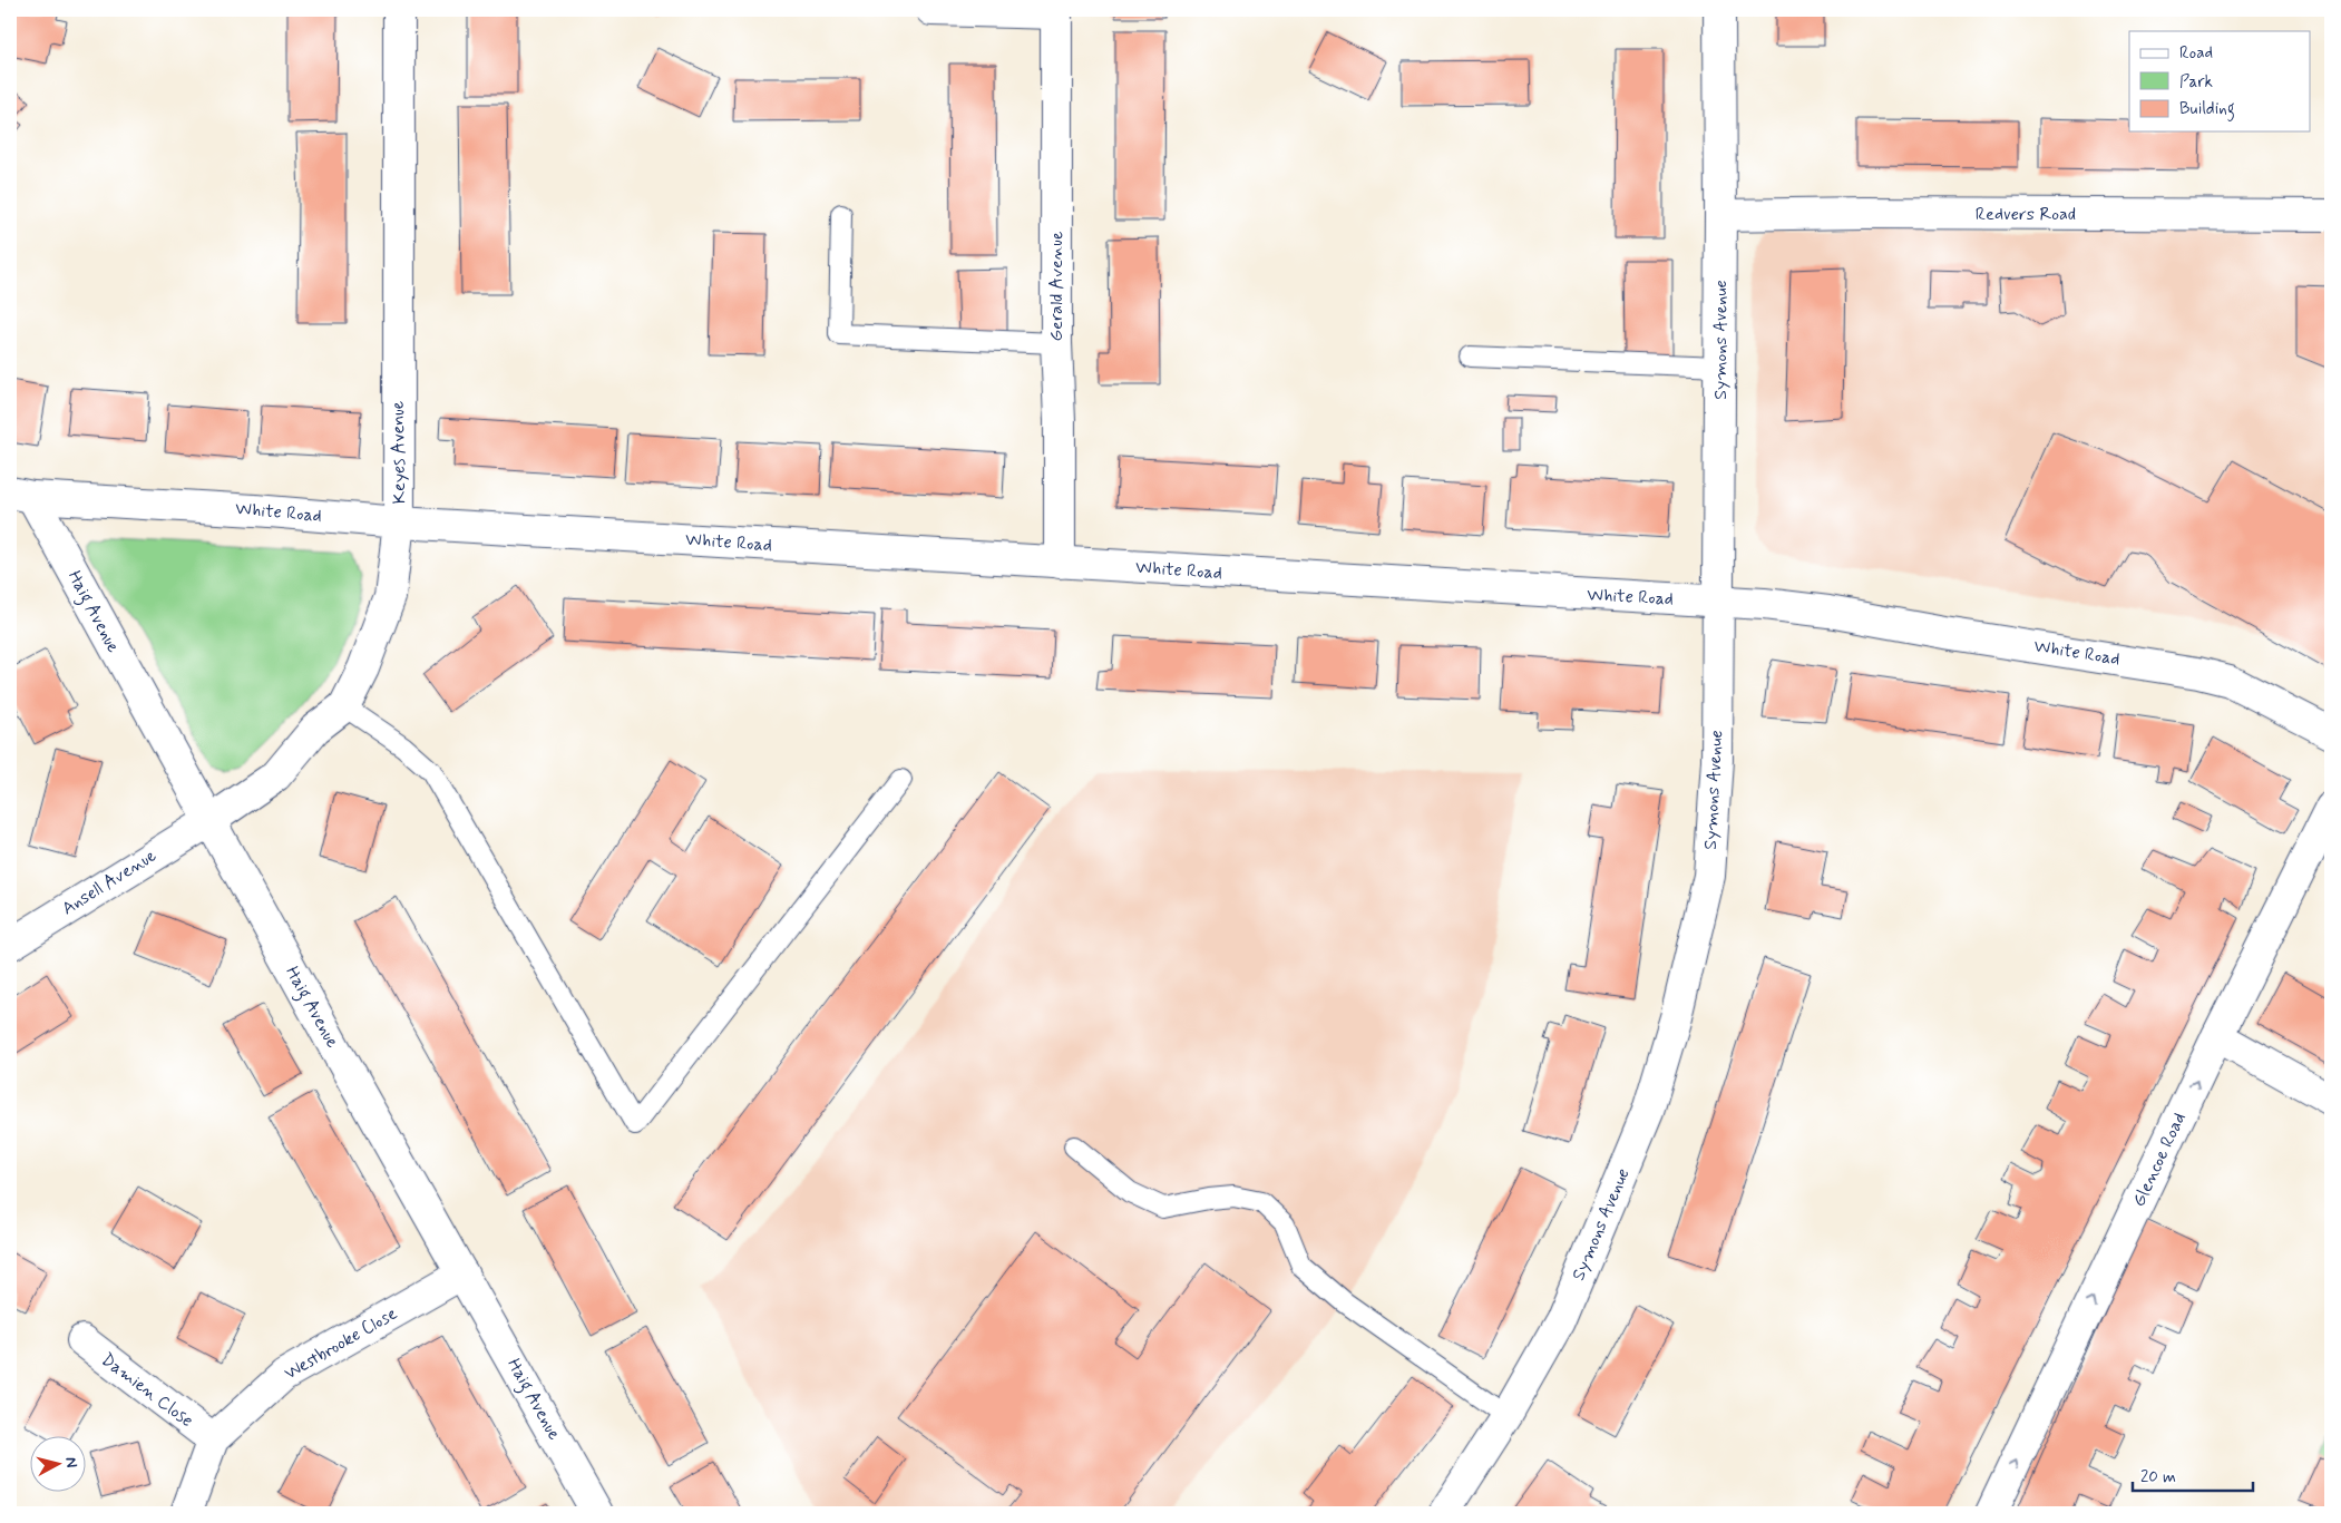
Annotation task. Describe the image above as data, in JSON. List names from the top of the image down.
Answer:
{
  "streets": {
    "street": [
      "Redvers Road",
      "Gerald Avenue",
      "Symons Avenue",
      "Keyes Avenue",
      "White Road",
      "Haig Avenue",
      "Ansell Avenue",
      "Glencoe Road",
      "Westbrooke Close",
      "Damien Close"
    ]
  },
  "crossings": [
    ["Redvers Road", "Symons Avenue"],
    ["Gerald Avenue", "White Road"],
    ["Symons Avenue", "White Road"],
    ["Keyes Avenue", "White Road"],
    ["Keyes Avenue", "Haig Avenue"],
    ["Keyes Avenue", "Ansell Avenue"],
    ["White Road", "Haig Avenue"],
    ["Haig Avenue", "Ansell Avenue"],
    ["Haig Avenue", "Westbrooke Close"],
    ["Westbrooke Close", "Damien Close"]
  ],
  "one_way": ["Glencoe Road"],
  "legend": ["Road", "Park", "Building"],
  "scale_bar": "20 m",
  "north": "right"
}
